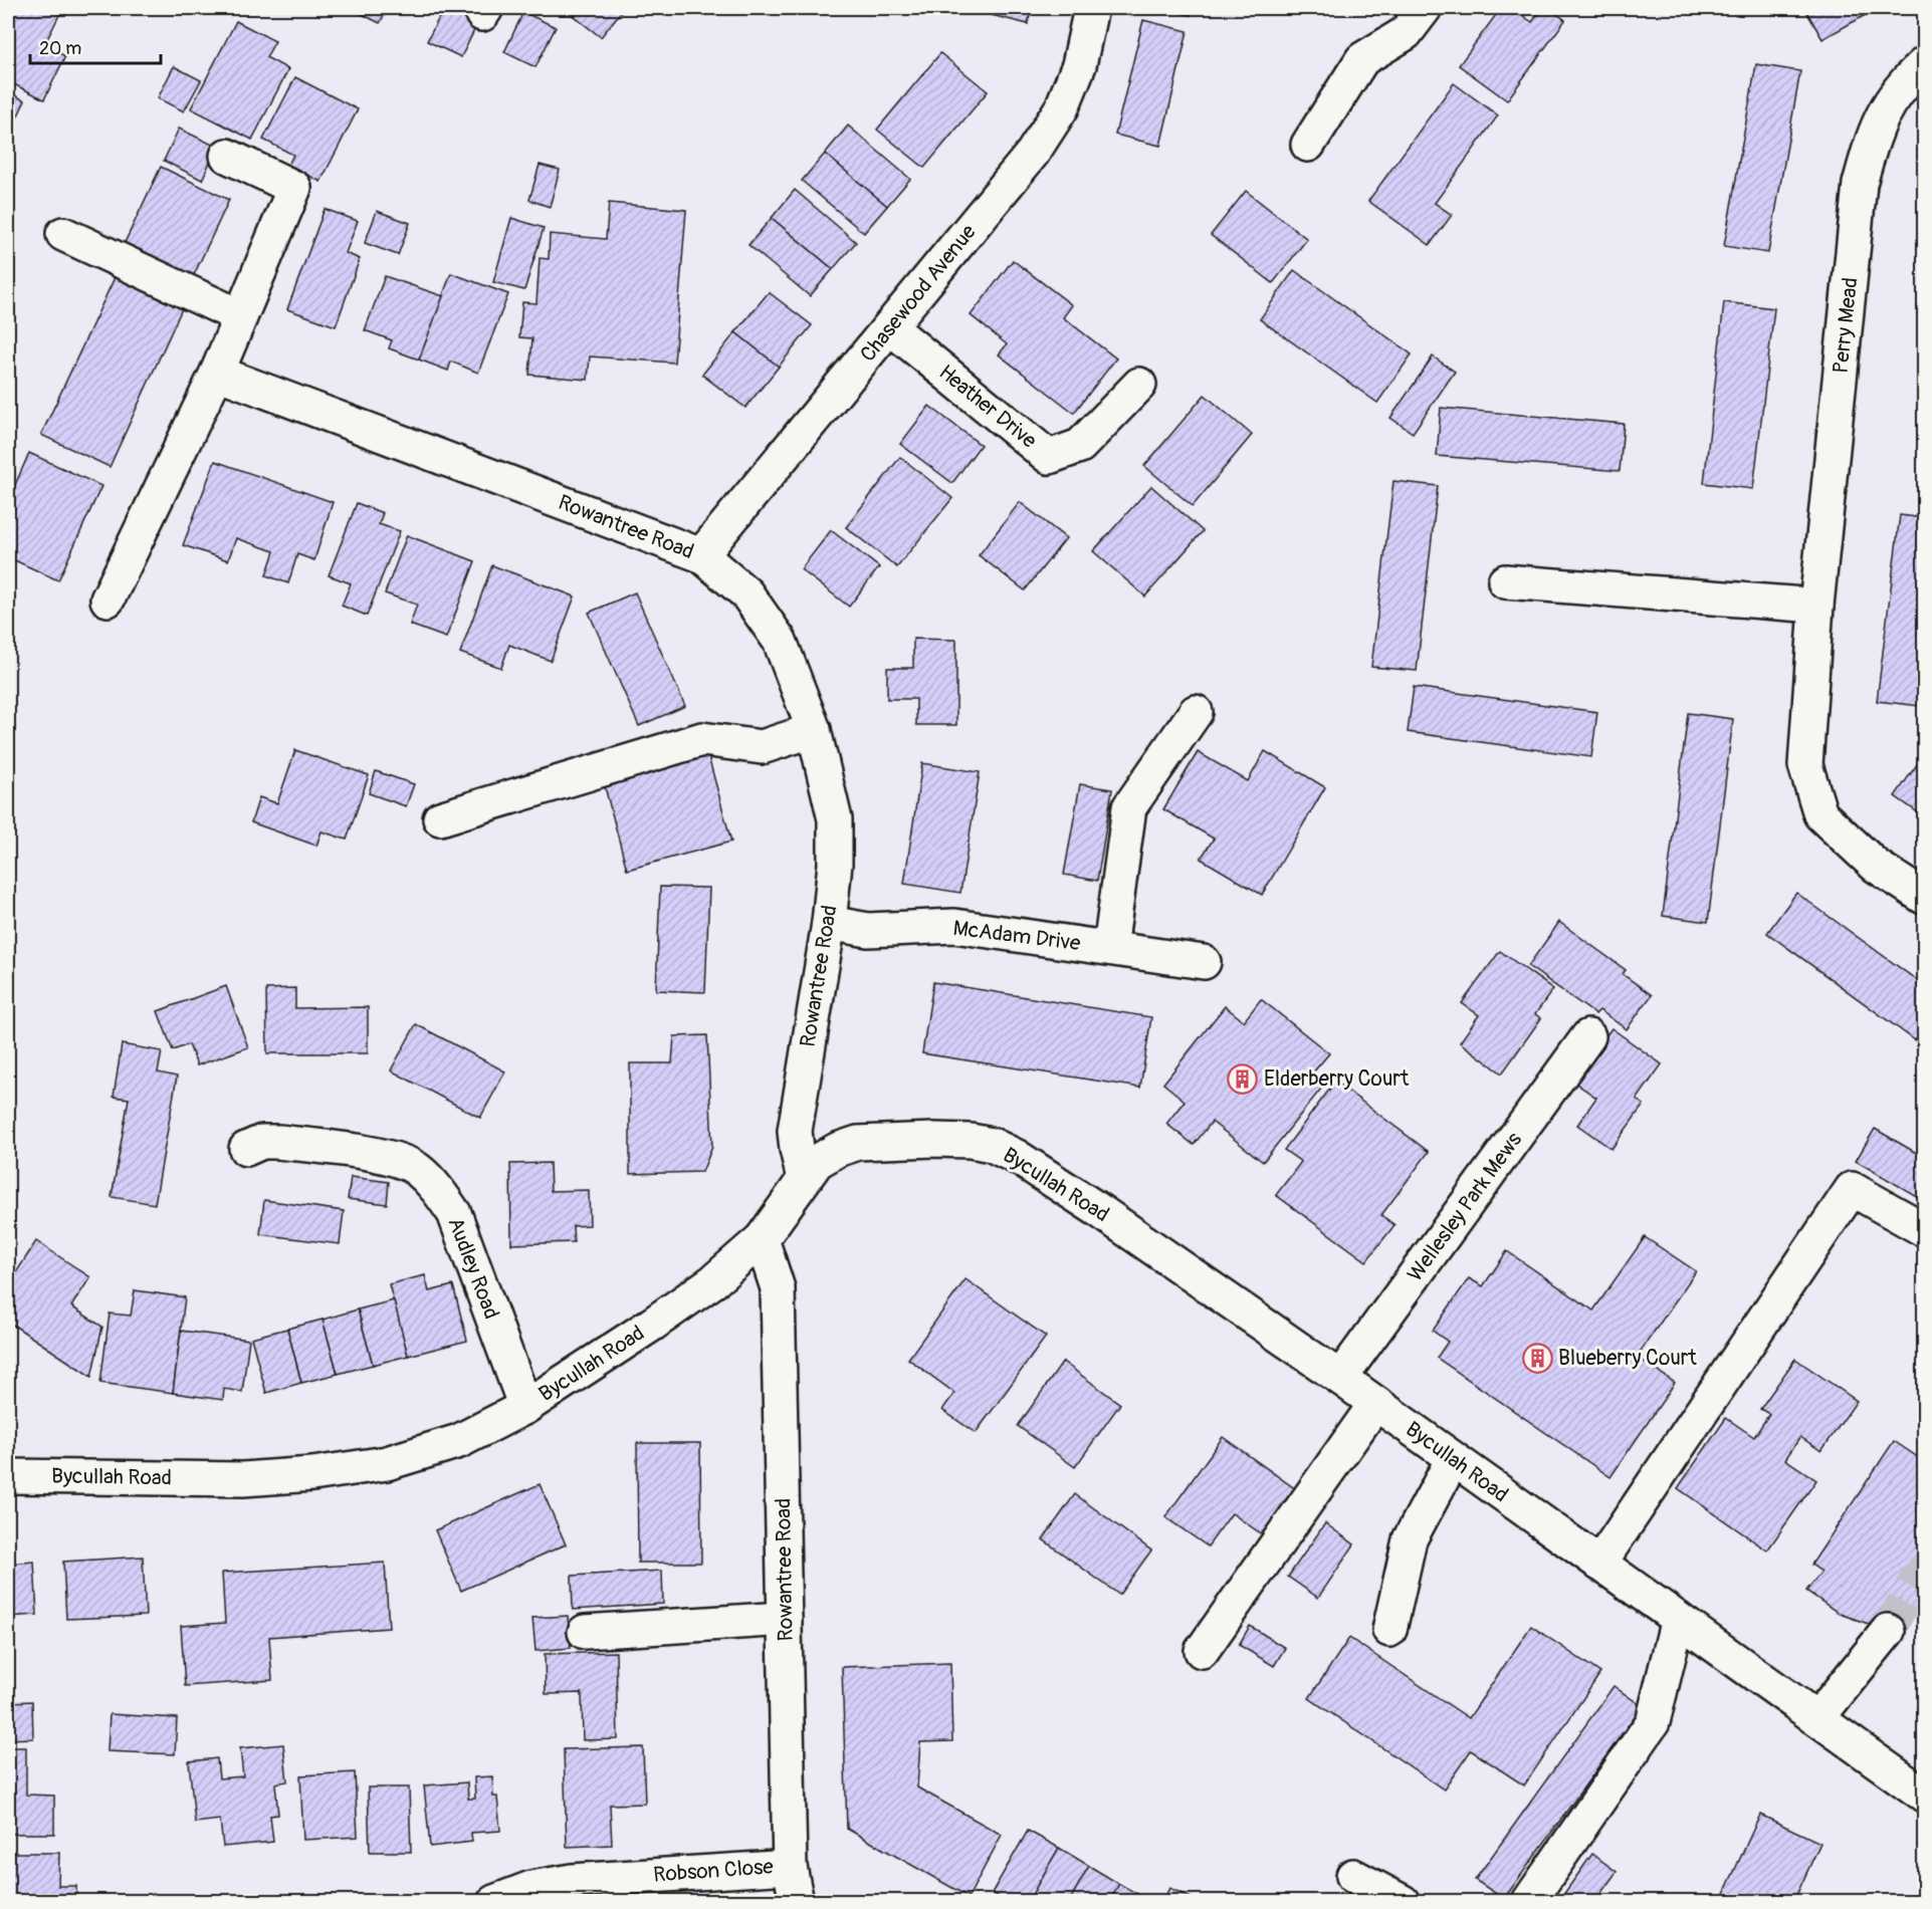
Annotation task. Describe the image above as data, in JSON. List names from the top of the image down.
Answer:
{
  "streets": {
    "street": [
      "Chasewood Avenue",
      "Perry Mead",
      "Heather Drive",
      "Rowantree Road",
      "McAdam Drive",
      "Bycullah Road",
      "Wellesley Park Mews",
      "Audley Road",
      "Robson Close"
    ]
  },
  "crossings": [
    ["Chasewood Avenue", "Heather Drive"],
    ["Chasewood Avenue", "Rowantree Road"],
    ["Rowantree Road", "McAdam Drive"],
    ["Rowantree Road", "Bycullah Road"],
    ["Rowantree Road", "Robson Close"],
    ["Bycullah Road", "Wellesley Park Mews"],
    ["Bycullah Road", "Audley Road"]
  ],
  "places": {
    "building": ["Elderberry Court", "Blueberry Court"]
  },
  "scale_bar": "20 m"
}
